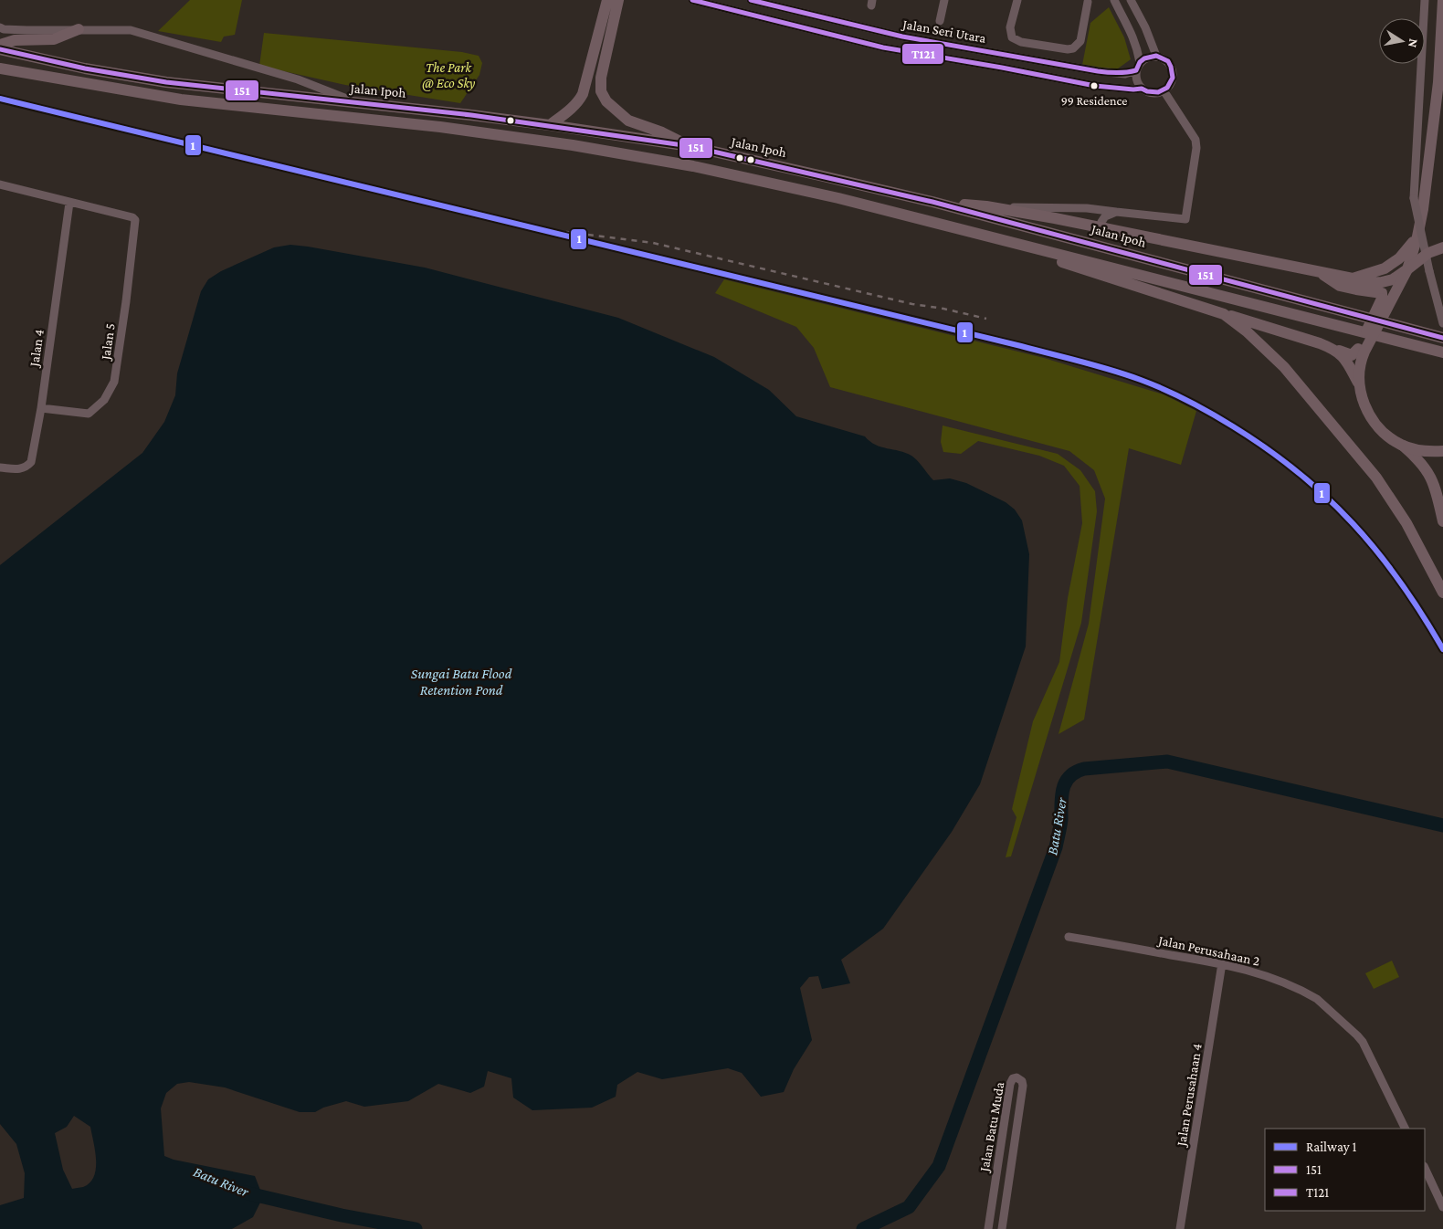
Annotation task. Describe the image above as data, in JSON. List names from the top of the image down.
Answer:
{
  "streets": {
    "highway": ["Jalan Ipoh"],
    "street": [
      "Jalan Seri Utara",
      "Jalan 5",
      "Jalan 4",
      "Jalan Perusahaan 2",
      "Jalan Perusahaan 4",
      "Jalan Batu Muda"
    ]
  },
  "crossings": [
    ["Jalan 5", "Jalan 4"],
    ["Jalan Perusahaan 2", "Jalan Perusahaan 4"]
  ],
  "water": ["Sungai Batu Flood Retention Pond", "Batu River"],
  "parks": ["The Park @ Eco Sky"],
  "places": ["99 Residence"],
  "lines": ["transit line T121", "transit line 151", "rail line 1"],
  "legend": ["Railway 1", "151", "T121"],
  "north": "right"
}
